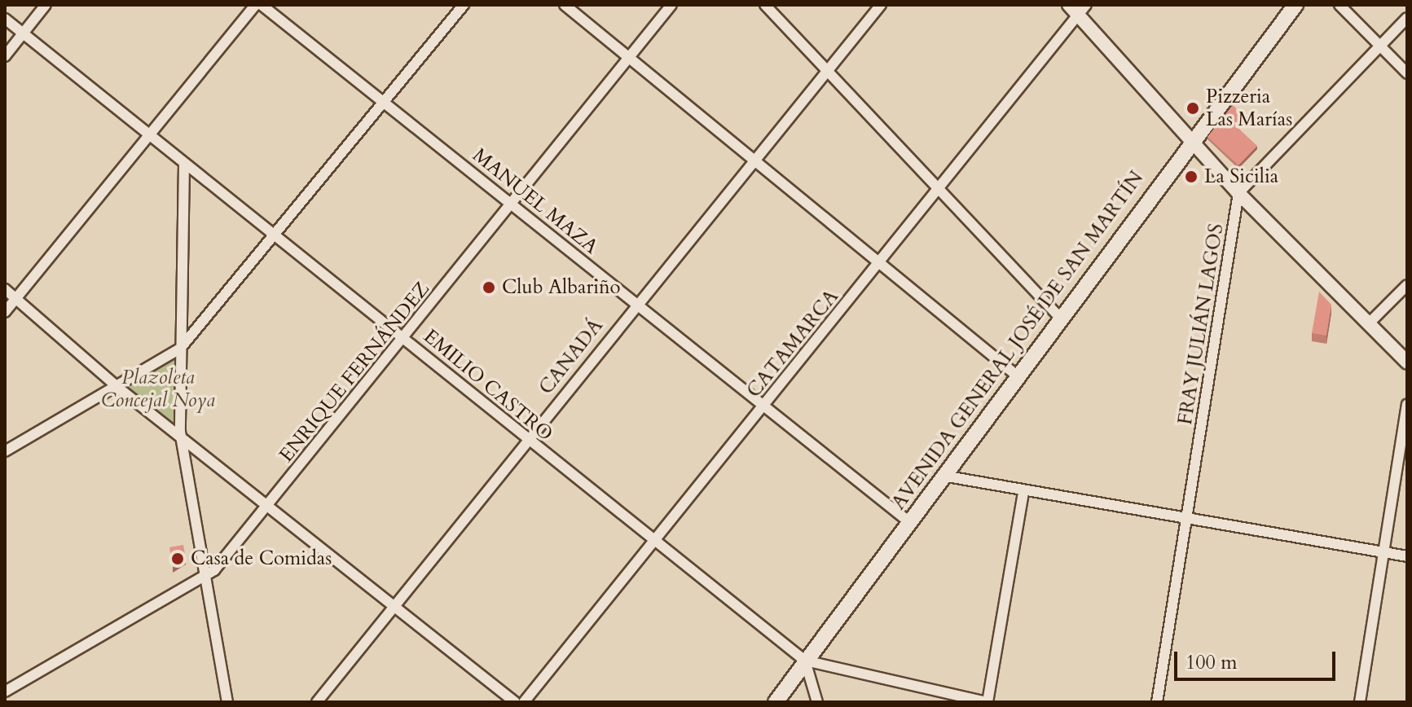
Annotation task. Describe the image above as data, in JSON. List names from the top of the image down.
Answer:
{
  "streets": {
    "main road": ["AVENIDA GENERAL JOSÉ DE SAN MARTÍN"],
    "street": [
      "MANUEL MAZA",
      "FRAY JULIÁN LAGOS",
      "CATAMARCA",
      "CANADÁ",
      "ENRIQUE FERNÁNDEZ",
      "EMILIO CASTRO"
    ]
  },
  "crossings": [
    ["MANUEL MAZA", "AVENIDA GENERAL JOSÉ DE SAN MARTÍN"],
    ["MANUEL MAZA", "CATAMARCA"],
    ["MANUEL MAZA", "CANADÁ"],
    ["MANUEL MAZA", "ENRIQUE FERNÁNDEZ"],
    ["AVENIDA GENERAL JOSÉ DE SAN MARTÍN", "EMILIO CASTRO"],
    ["CATAMARCA", "EMILIO CASTRO"],
    ["CANADÁ", "EMILIO CASTRO"],
    ["ENRIQUE FERNÁNDEZ", "EMILIO CASTRO"]
  ],
  "parks": ["Plazoleta Concejal Noya"],
  "places": [
    "Pizzeria Las Marías",
    "La Sicilia",
    "Club Albariño",
    "Casa de Comidas"
  ],
  "scale_bar": "100 m"
}
